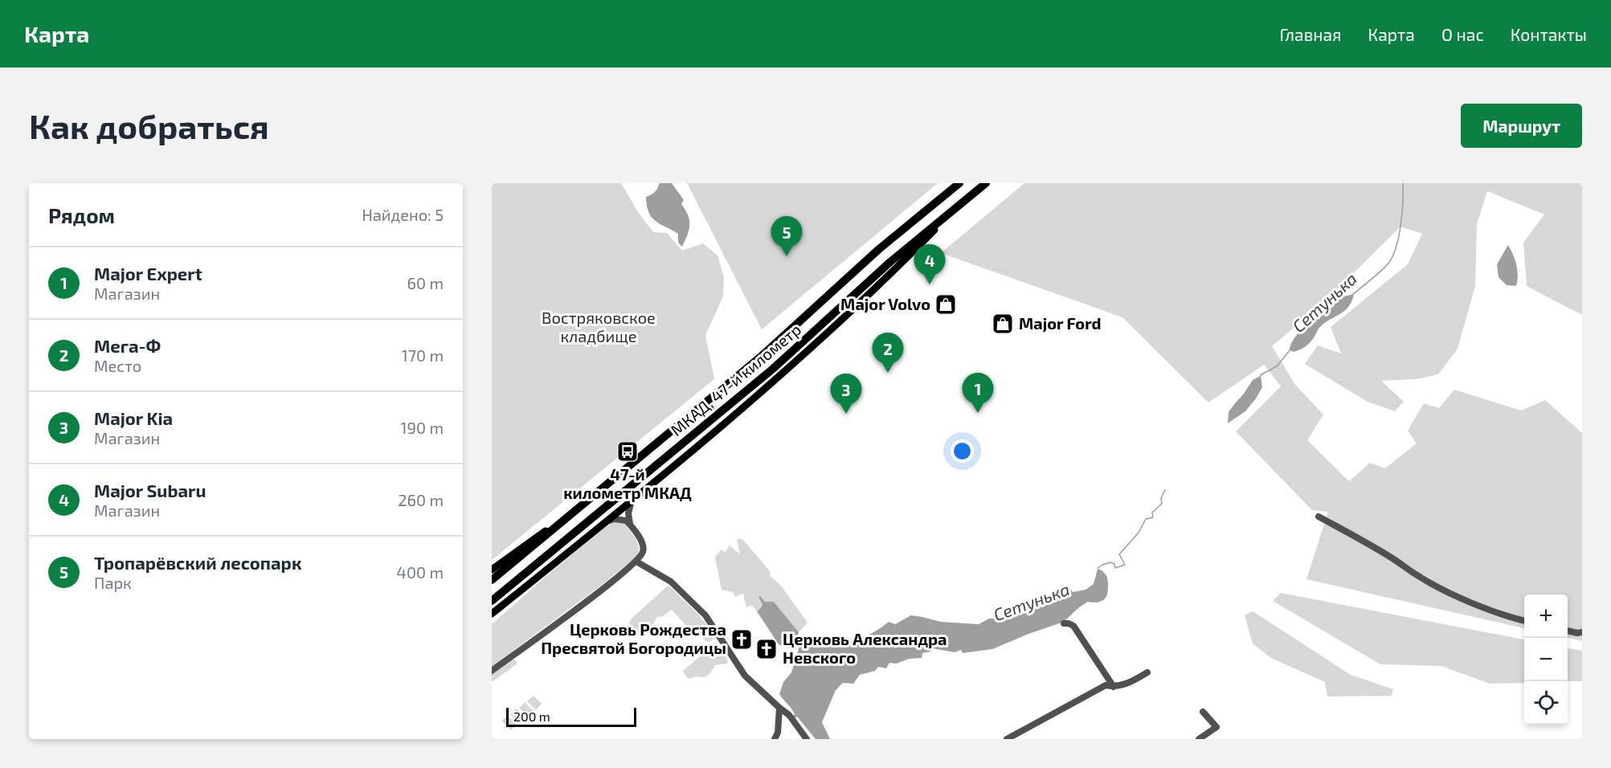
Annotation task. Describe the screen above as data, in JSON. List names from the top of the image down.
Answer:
{
  "streets": {
    "highway": ["МКАД, 47-й километр"]
  },
  "water": ["Сетунька"],
  "parks": ["Востряковское кладбище"],
  "places": {
    "shop": ["Major Volvo", "Major Ford"],
    "bus stop": ["47-й километр МКАД"],
    "church": ["Церковь Рождества Пресвятой Богородицы", "Церковь Александра Невского"]
  },
  "scale_bar": "200 m",
  "page": {
    "header": "Карта",
    "nav": [
      "Главная",
      "Карта",
      "О нас",
      "Контакты"
    ],
    "buttons": "Маршрут",
    "title": "Как добраться",
    "heading": ["Рядом", "Найдено: 5"],
    "pins": [
      "5",
      "4",
      "2",
      "1",
      "3"
    ],
    "list": [
      {
        "mark": "1",
        "name": "Major Expert",
        "note": "Магазин",
        "value": "60 m"
      },
      {
        "mark": "2",
        "name": "Мега-Ф",
        "note": "Место",
        "value": "170 m"
      },
      {
        "mark": "3",
        "name": "Major Kia",
        "note": "Магазин",
        "value": "190 m"
      },
      {
        "mark": "4",
        "name": "Major Subaru",
        "note": "Магазин",
        "value": "260 m"
      },
      {
        "mark": "5",
        "name": "Тропарёвский лесопарк",
        "note": "Парк",
        "value": "400 m"
      }
    ],
    "map_buttons": ["+", "−"],
    "scale": "200 m"
  }
}
